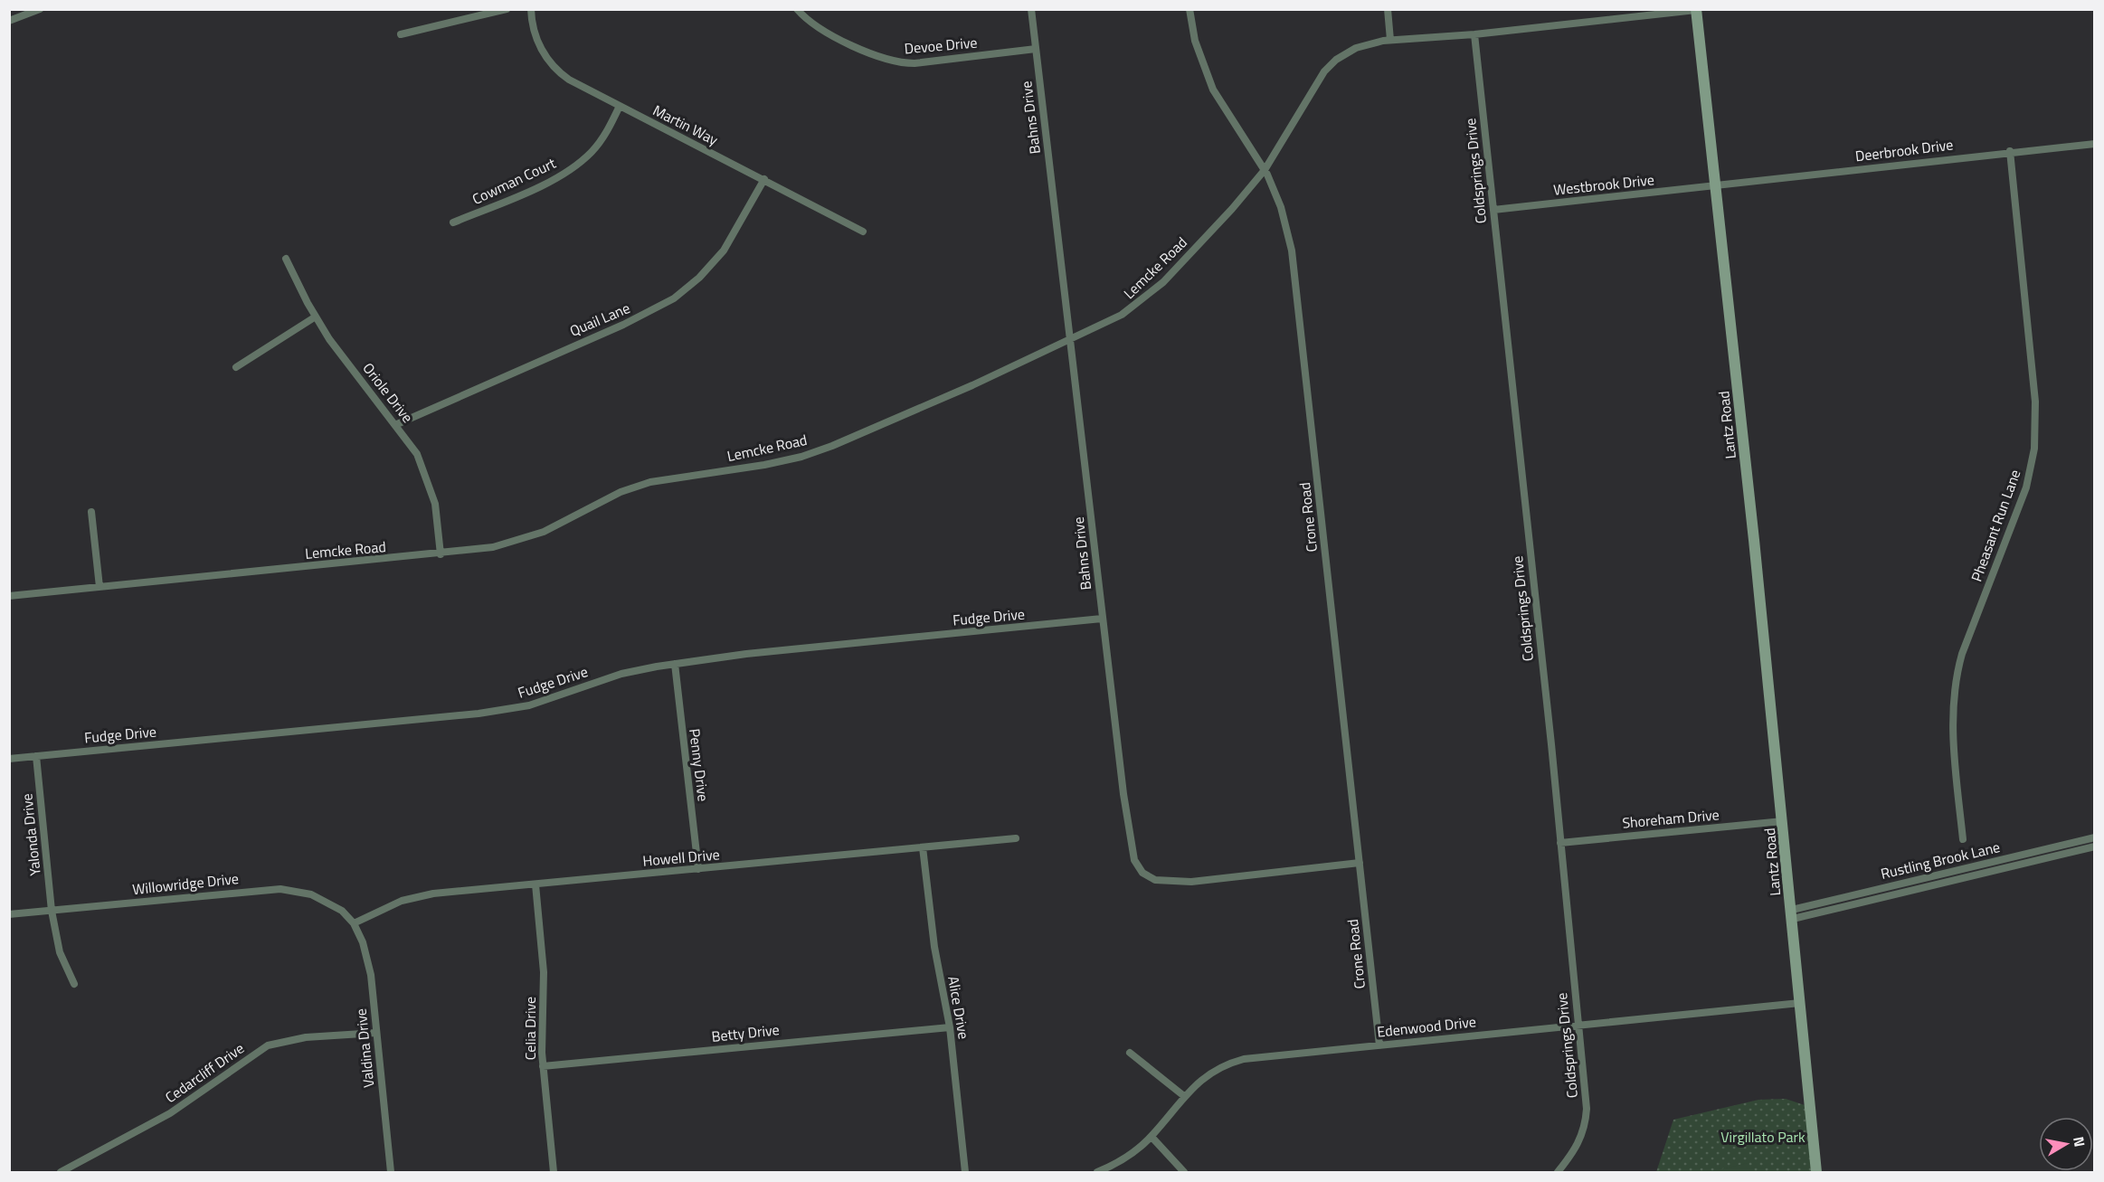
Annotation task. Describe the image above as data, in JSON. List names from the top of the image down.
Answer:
{
  "streets": {
    "street": [
      "Devoe Drive",
      "Bahns Drive",
      "Martin Way",
      "Deerbrook Drive",
      "Coldsprings Drive",
      "Cowman Court",
      "Westbrook Drive",
      "Lemcke Road",
      "Quail Lane",
      "Oriole Drive",
      "Lantz Road",
      "Crone Road",
      "Pheasant Run Lane",
      "Fudge Drive",
      "Penny Drive",
      "Shoreham Drive",
      "Yalonda Drive",
      "Howell Drive",
      "Rustling Brook Lane",
      "Willowridge Drive",
      "Alice Drive",
      "Edenwood Drive",
      "Celia Drive",
      "Betty Drive",
      "Valdina Drive",
      "Cedarcliff Drive"
    ]
  },
  "crossings": [
    ["Devoe Drive", "Bahns Drive"],
    ["Bahns Drive", "Lemcke Road"],
    ["Bahns Drive", "Crone Road"],
    ["Bahns Drive", "Fudge Drive"],
    ["Martin Way", "Cowman Court"],
    ["Martin Way", "Quail Lane"],
    ["Deerbrook Drive", "Westbrook Drive"],
    ["Deerbrook Drive", "Lantz Road"],
    ["Deerbrook Drive", "Pheasant Run Lane"],
    ["Coldsprings Drive", "Westbrook Drive"],
    ["Coldsprings Drive", "Lantz Road"],
    ["Coldsprings Drive", "Shoreham Drive"],
    ["Coldsprings Drive", "Edenwood Drive"],
    ["Westbrook Drive", "Lantz Road"],
    ["Lemcke Road", "Oriole Drive"],
    ["Lemcke Road", "Lantz Road"],
    ["Lemcke Road", "Crone Road"],
    ["Quail Lane", "Oriole Drive"],
    ["Lantz Road", "Shoreham Drive"],
    ["Lantz Road", "Rustling Brook Lane"],
    ["Lantz Road", "Edenwood Drive"],
    ["Crone Road", "Edenwood Drive"],
    ["Fudge Drive", "Penny Drive"],
    ["Fudge Drive", "Yalonda Drive"],
    ["Penny Drive", "Howell Drive"],
    ["Yalonda Drive", "Willowridge Drive"],
    ["Howell Drive", "Willowridge Drive"],
    ["Howell Drive", "Alice Drive"],
    ["Howell Drive", "Celia Drive"],
    ["Howell Drive", "Valdina Drive"],
    ["Willowridge Drive", "Valdina Drive"],
    ["Alice Drive", "Betty Drive"],
    ["Celia Drive", "Betty Drive"],
    ["Valdina Drive", "Cedarcliff Drive"]
  ],
  "parks": ["Virgillato Park"],
  "north": "right"
}
